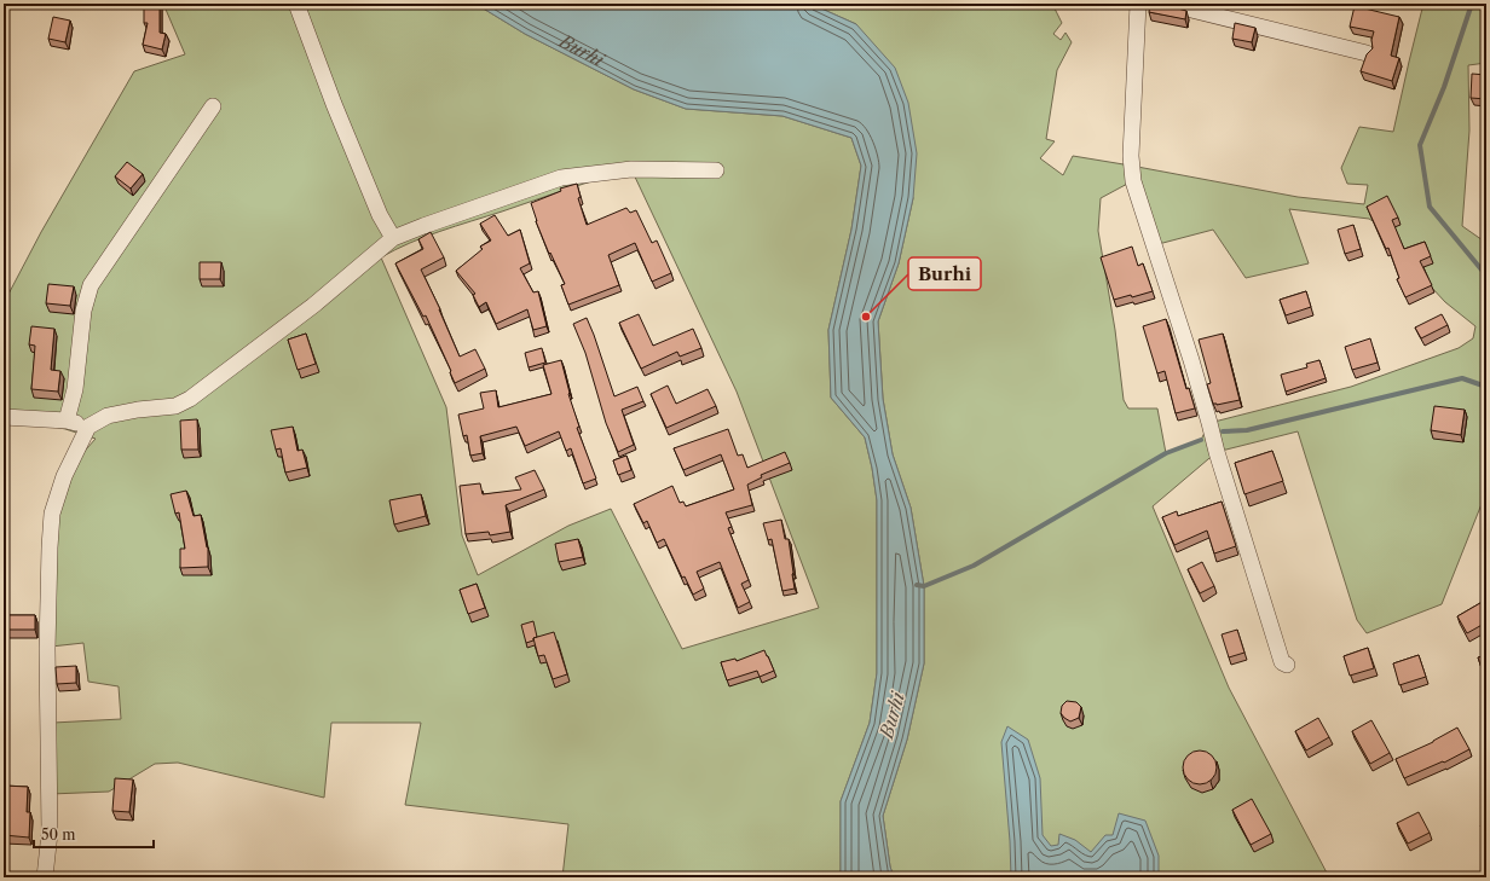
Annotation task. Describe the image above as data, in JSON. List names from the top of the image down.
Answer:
{
  "water": ["Burhi"],
  "places": ["Burhi"],
  "scale_bar": "50 m"
}
